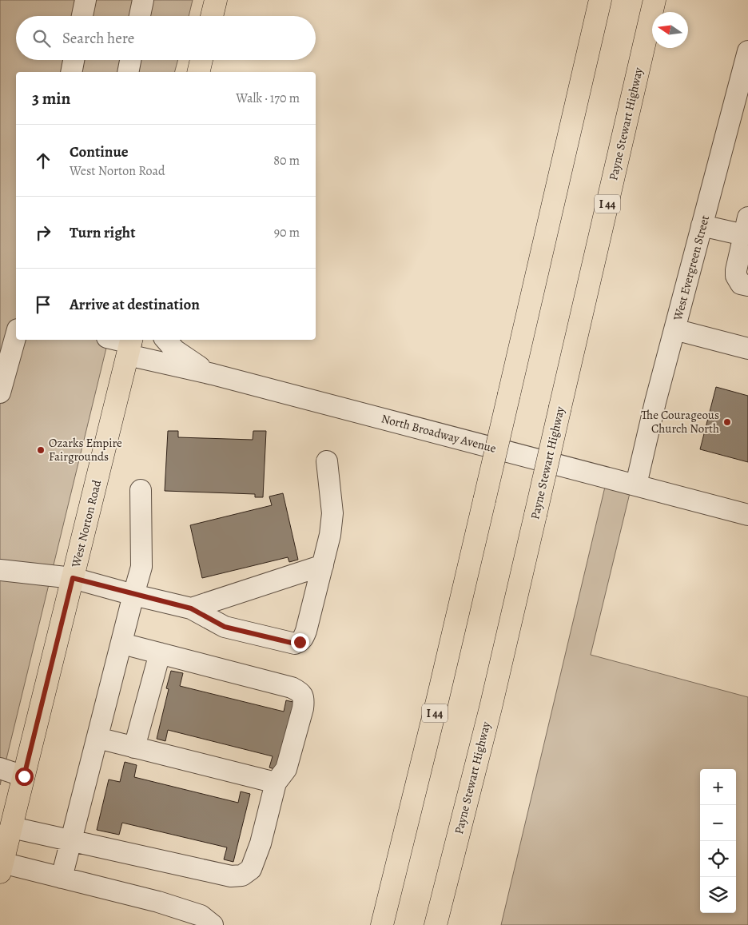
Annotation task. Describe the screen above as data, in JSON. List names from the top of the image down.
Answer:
{
  "streets": {
    "main road": ["Payne Stewart Highway", "I 44", "West Norton Road"],
    "street": ["West Evergreen Street", "North Broadway Avenue"]
  },
  "crossings": [
    ["West Evergreen Street", "North Broadway Avenue"],
    ["North Broadway Avenue", "West Norton Road"]
  ],
  "places": ["The Courageous Church North", "Ozarks Empire Fairgrounds"],
  "north": "left",
  "page": {
    "search": "Search here",
    "heading": ["3 min", "Walk · 170 m"],
    "list": [
      ["Continue", "West Norton Road", "80 m"],
      ["Turn right", "90 m"],
      "Arrive at destination"
    ],
    "map_buttons": ["+", "−"]
  }
}
